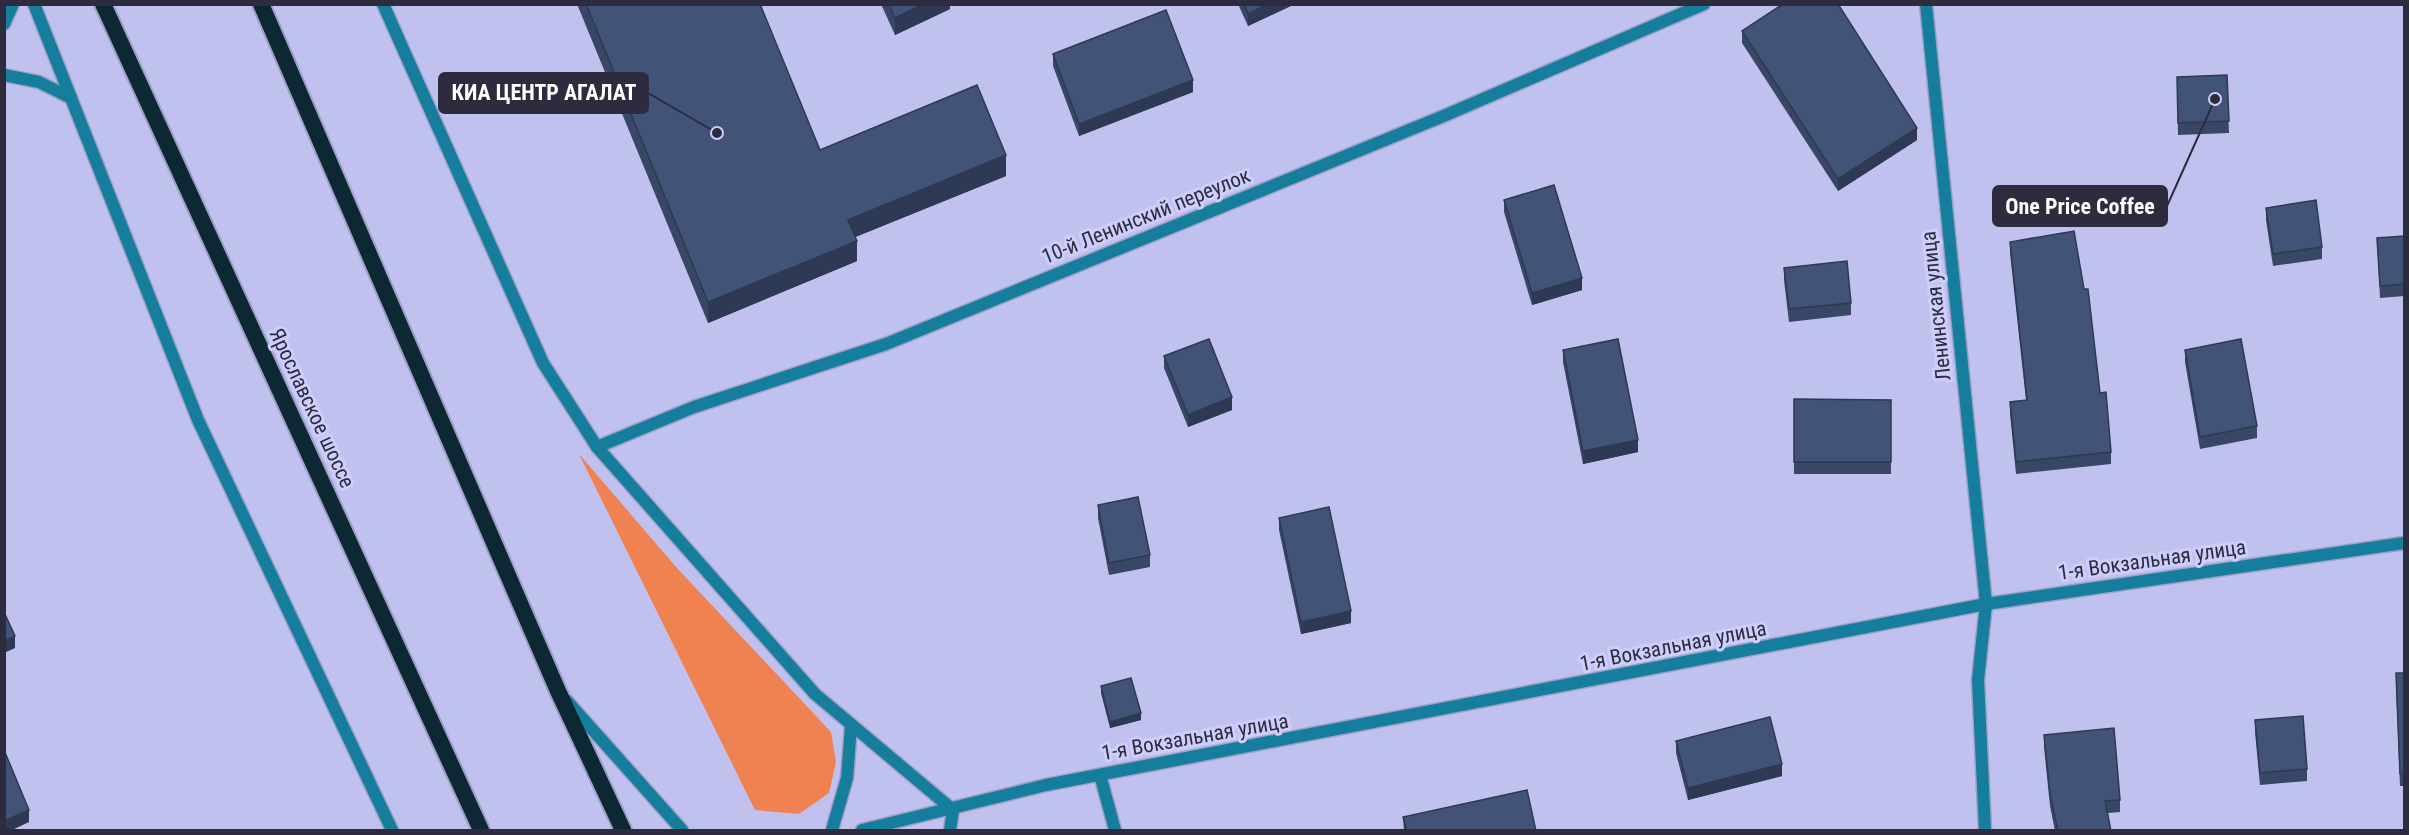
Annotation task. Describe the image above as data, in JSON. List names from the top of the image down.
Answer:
{
  "streets": {
    "highway": ["Ярославское шоссе"],
    "street": ["10-й Ленинский переулок", "Ленинская улица", "1-я Вокзальная улица"]
  },
  "crossings": [
    ["Ленинская улица", "1-я Вокзальная улица"]
  ],
  "places": ["One Price Coffee", "КИА ЦЕНТР АГАЛАТ"]
}
